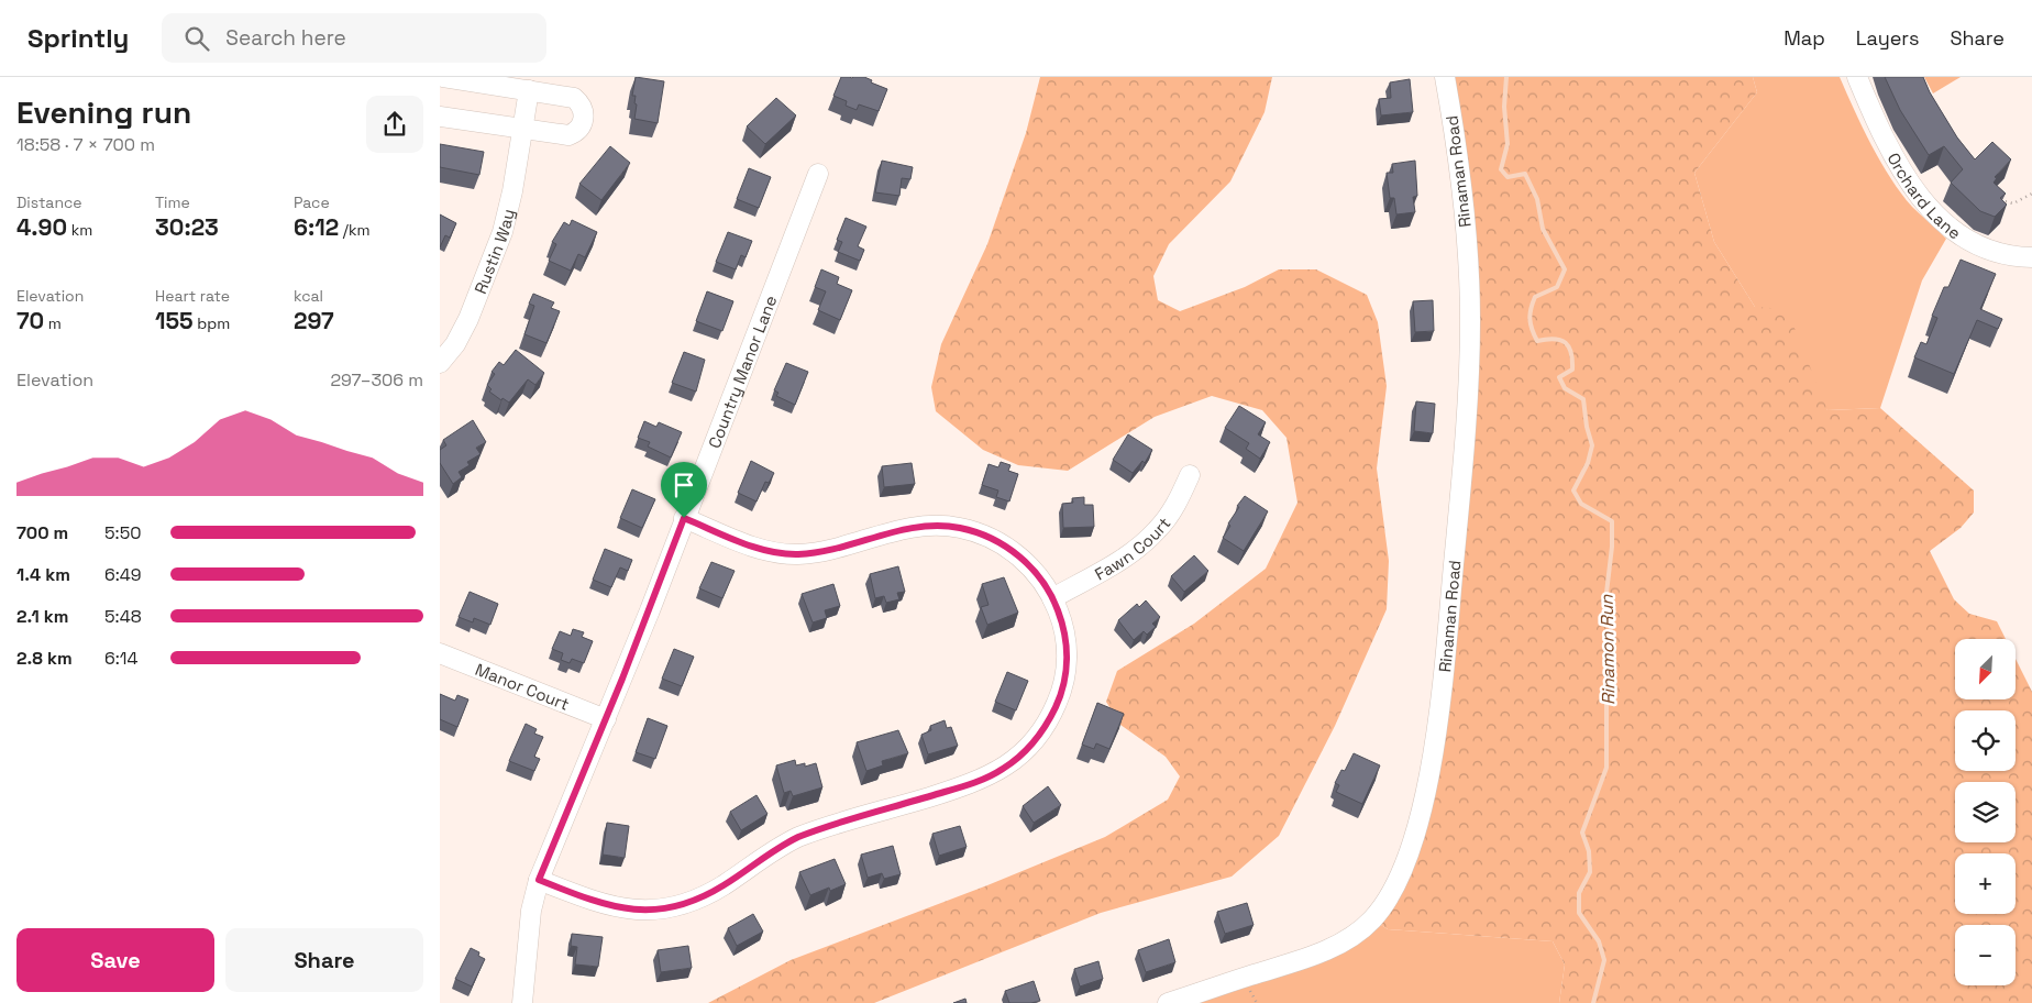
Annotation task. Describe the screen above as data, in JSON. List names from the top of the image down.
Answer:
{
  "streets": {
    "street": [
      "Rinaman Road",
      "Orchard Lane",
      "Rustin Way",
      "Country Manor Lane",
      "Fawn Court",
      "Manor Court"
    ]
  },
  "crossings": [
    ["Country Manor Lane", "Manor Court"]
  ],
  "water": ["Rinamon Run"],
  "north": "bottom left",
  "page": {
    "header": "Sprintly",
    "search": "Search here",
    "nav": ["Map", "Layers", "Share"],
    "heading": ["Evening run", "18:58 · 7 × 700 m"],
    "stats": [
      ["Distance", "4.90 km"],
      ["Time", "30:23"],
      ["Pace", "6:12 /km"],
      ["Elevation", "70 m"],
      ["Heart rate", "155 bpm"],
      ["kcal", "297"]
    ],
    "chart": ["Elevation", "297–306 m"],
    "list": [
      {
        "name": "700 m",
        "note": "5:50"
      },
      {
        "name": "1.4 km",
        "note": "6:49"
      },
      {
        "name": "2.1 km",
        "note": "5:48"
      },
      {
        "name": "2.8 km",
        "note": "6:14"
      }
    ],
    "map_buttons": ["+", "−"],
    "buttons": ["Save", "Share"]
  }
}
